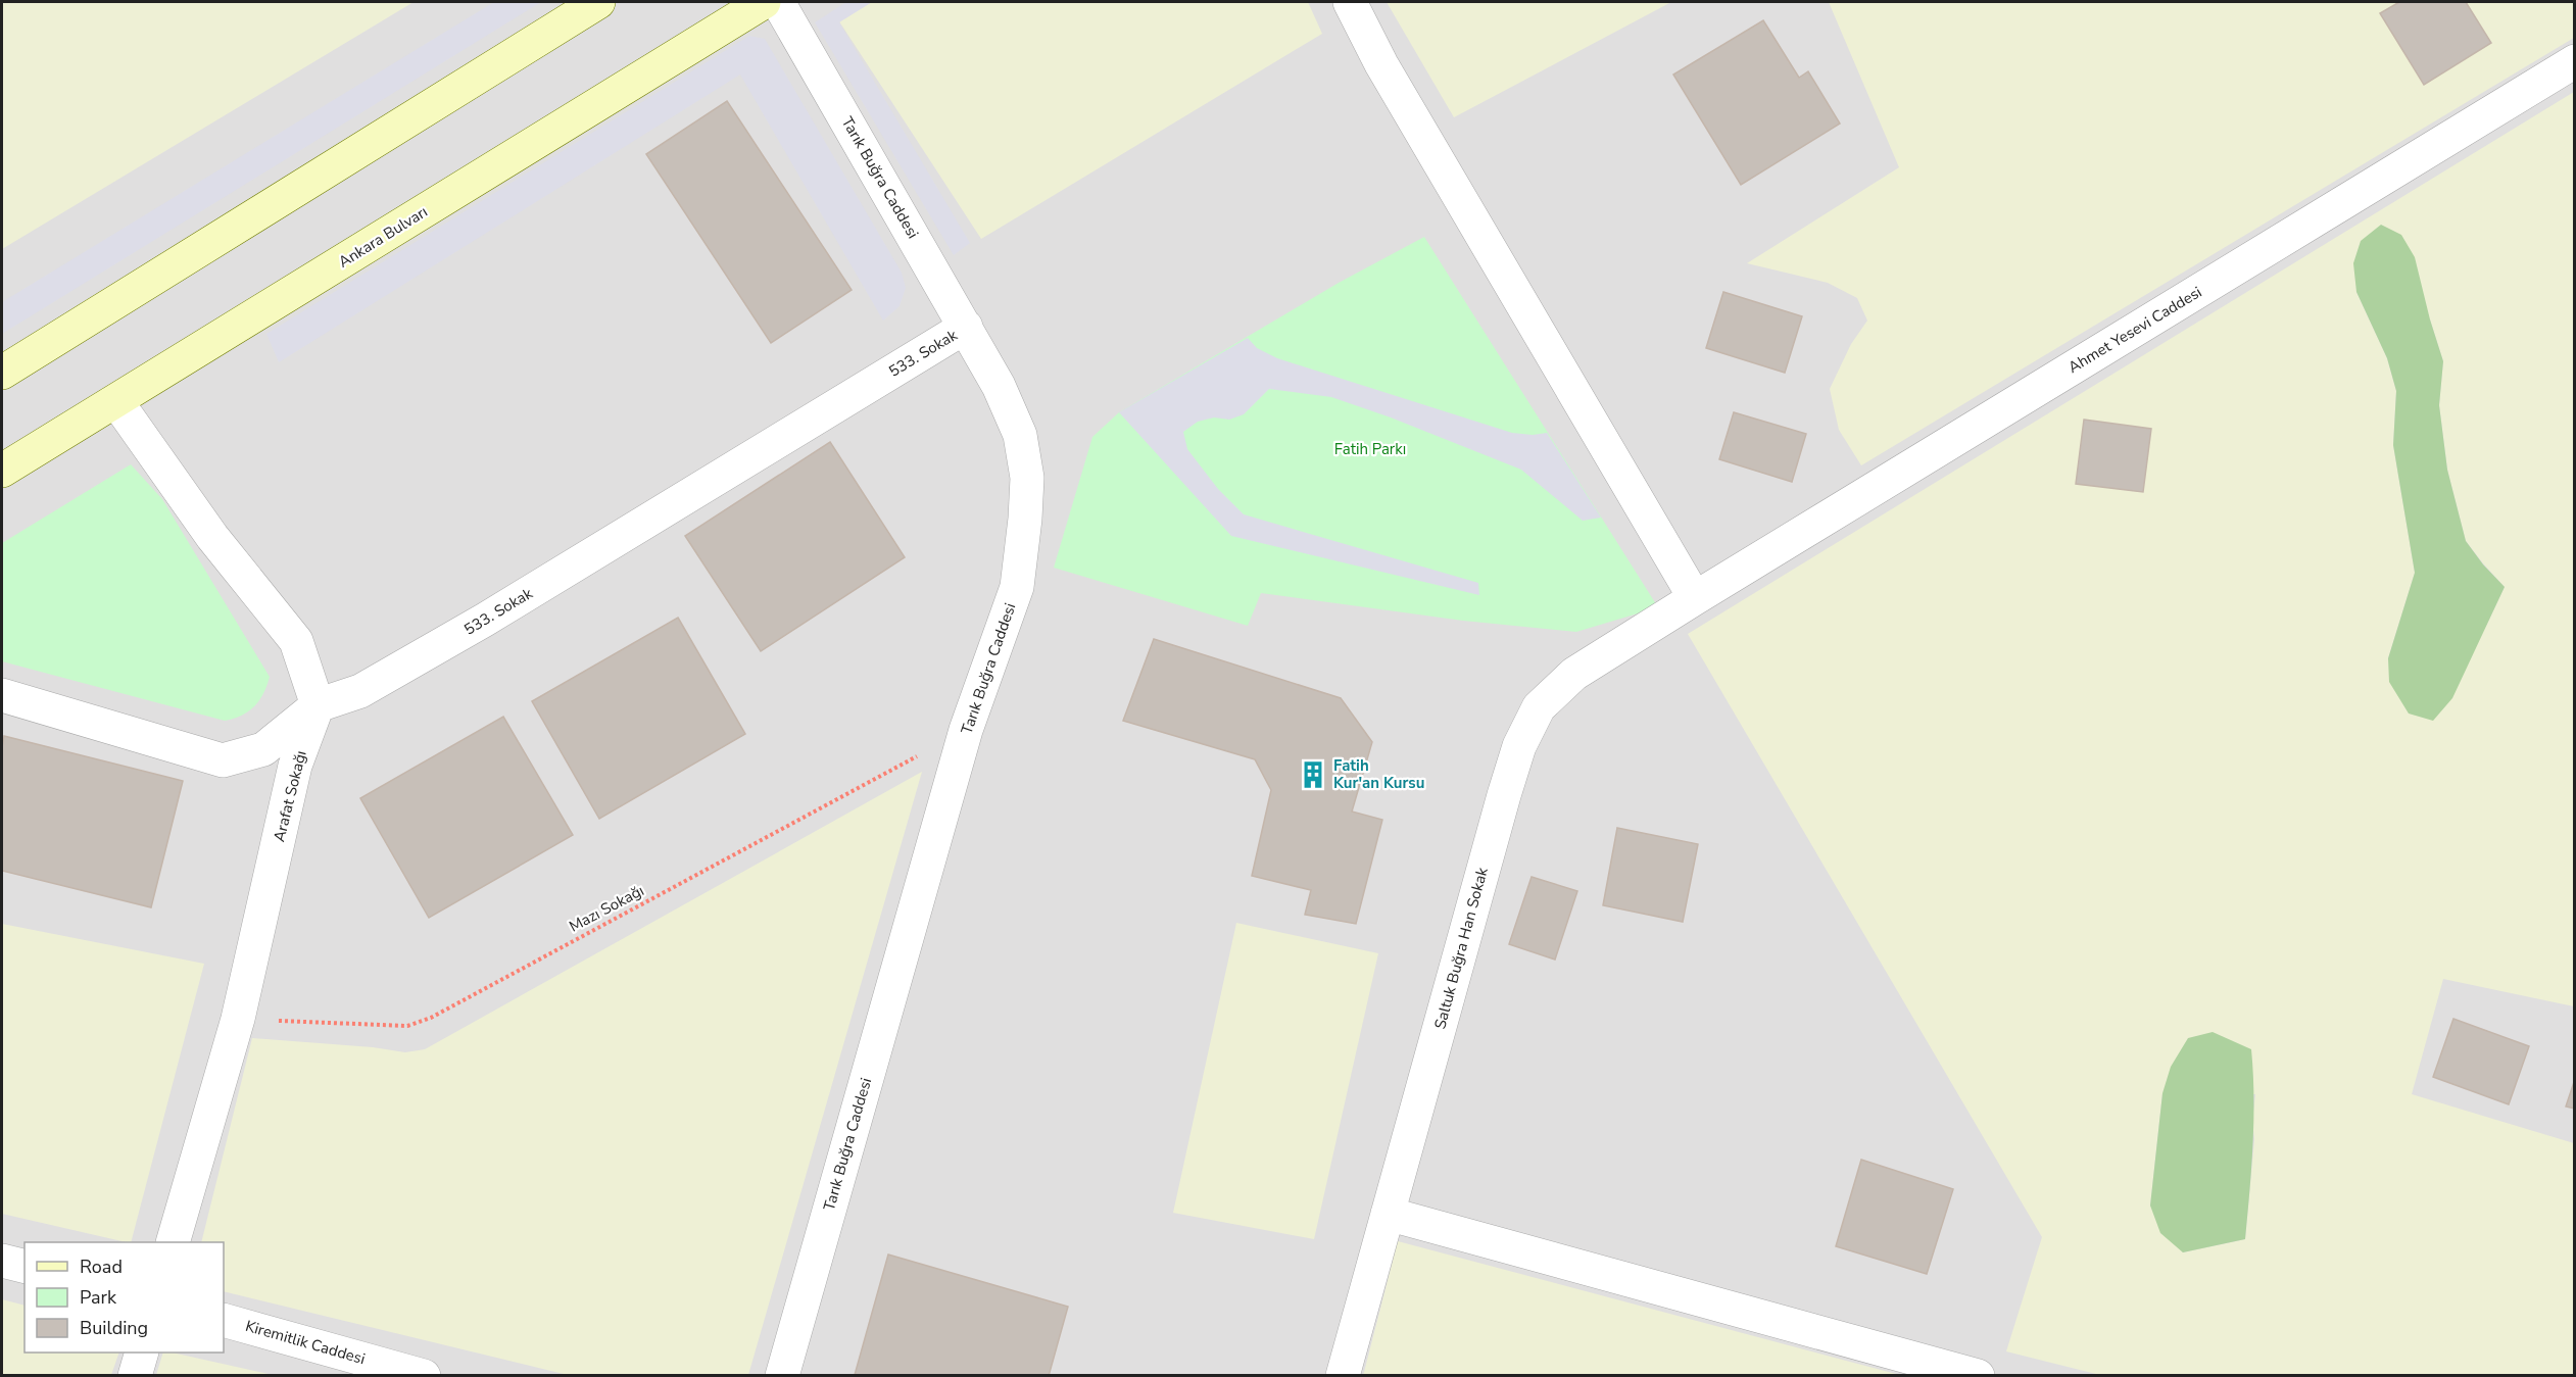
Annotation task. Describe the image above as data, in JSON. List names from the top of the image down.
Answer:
{
  "streets": {
    "main road": ["Ankara Bulvarı"],
    "street": [
      "Tarık Buğra Caddesi",
      "Ahmet Yesevi Caddesi",
      "533. Sokak",
      "Arafat Sokağı",
      "Saltuk Buğra Han Sokak",
      "Kiremitlik Caddesi"
    ],
    "path": ["Mazı Sokağı"]
  },
  "crossings": [
    ["Tarık Buğra Caddesi", "533. Sokak"],
    ["Tarık Buğra Caddesi", "Mazı Sokağı"],
    ["Ahmet Yesevi Caddesi", "Saltuk Buğra Han Sokak"],
    ["533. Sokak", "Arafat Sokağı"],
    ["Arafat Sokağı", "Mazı Sokağı"]
  ],
  "parks": ["Fatih Parkı"],
  "places": {
    "building": ["Fatih Kur'an Kursu"]
  },
  "legend": ["Road", "Park", "Building"]
}
